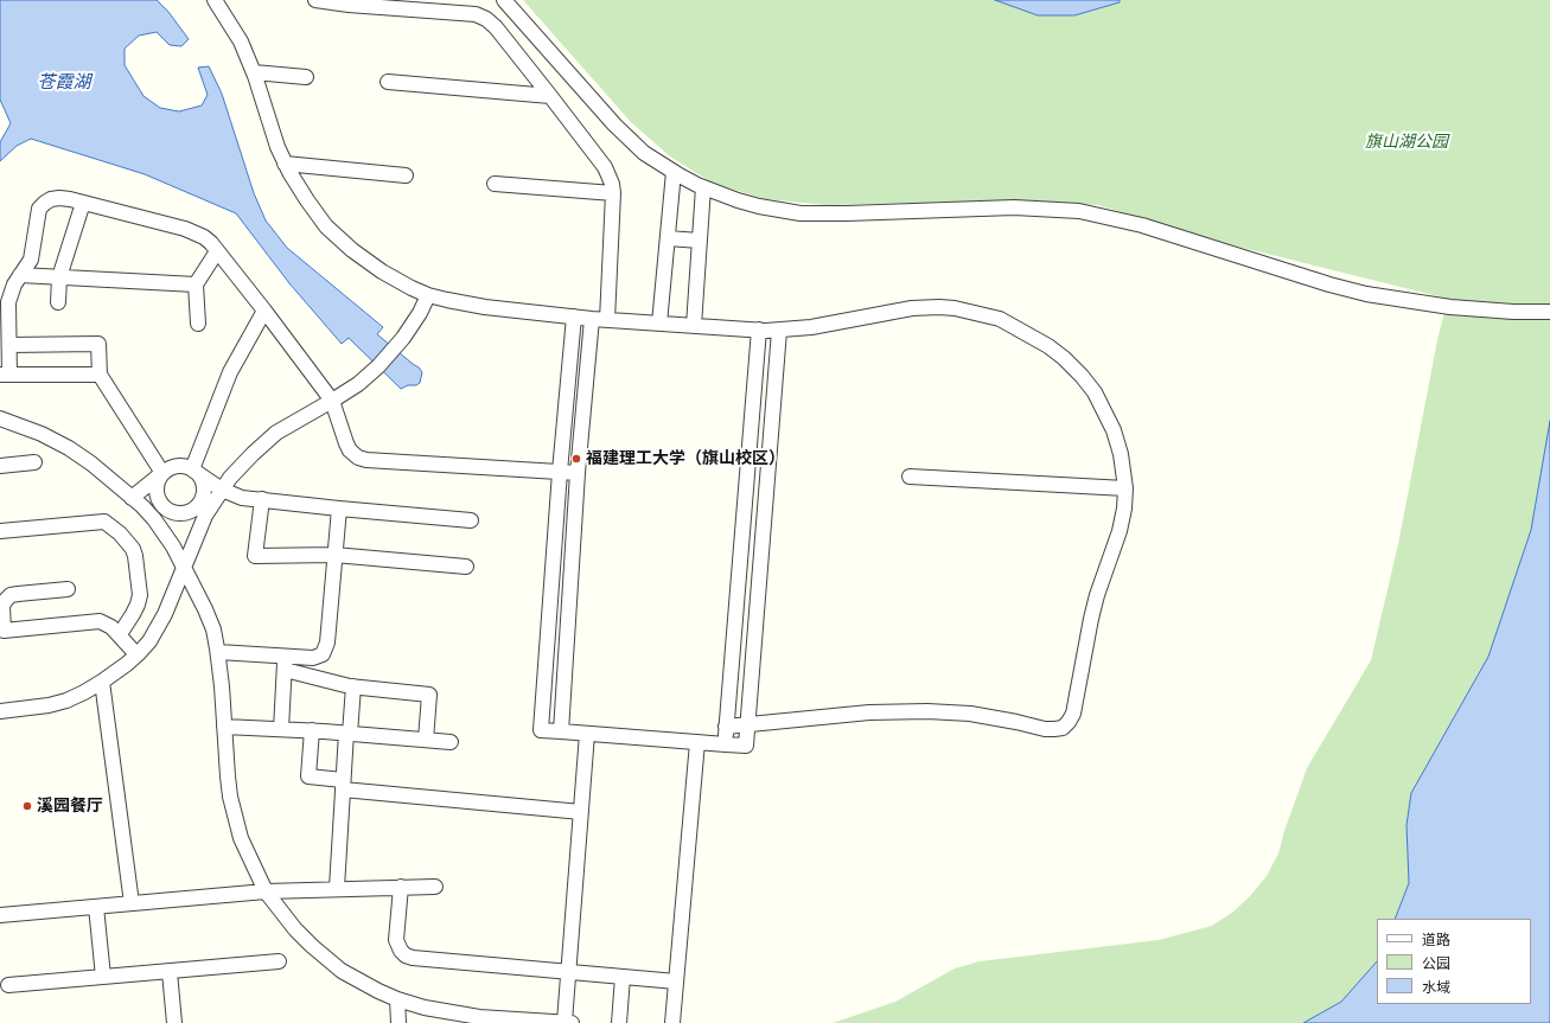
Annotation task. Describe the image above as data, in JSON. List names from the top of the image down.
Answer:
{
  "water": ["苍霞湖"],
  "parks": ["旗山湖公园"],
  "places": ["福建理工大学（旗山校区）", "溪园餐厅"],
  "legend": ["道路", "公园", "水域"]
}
